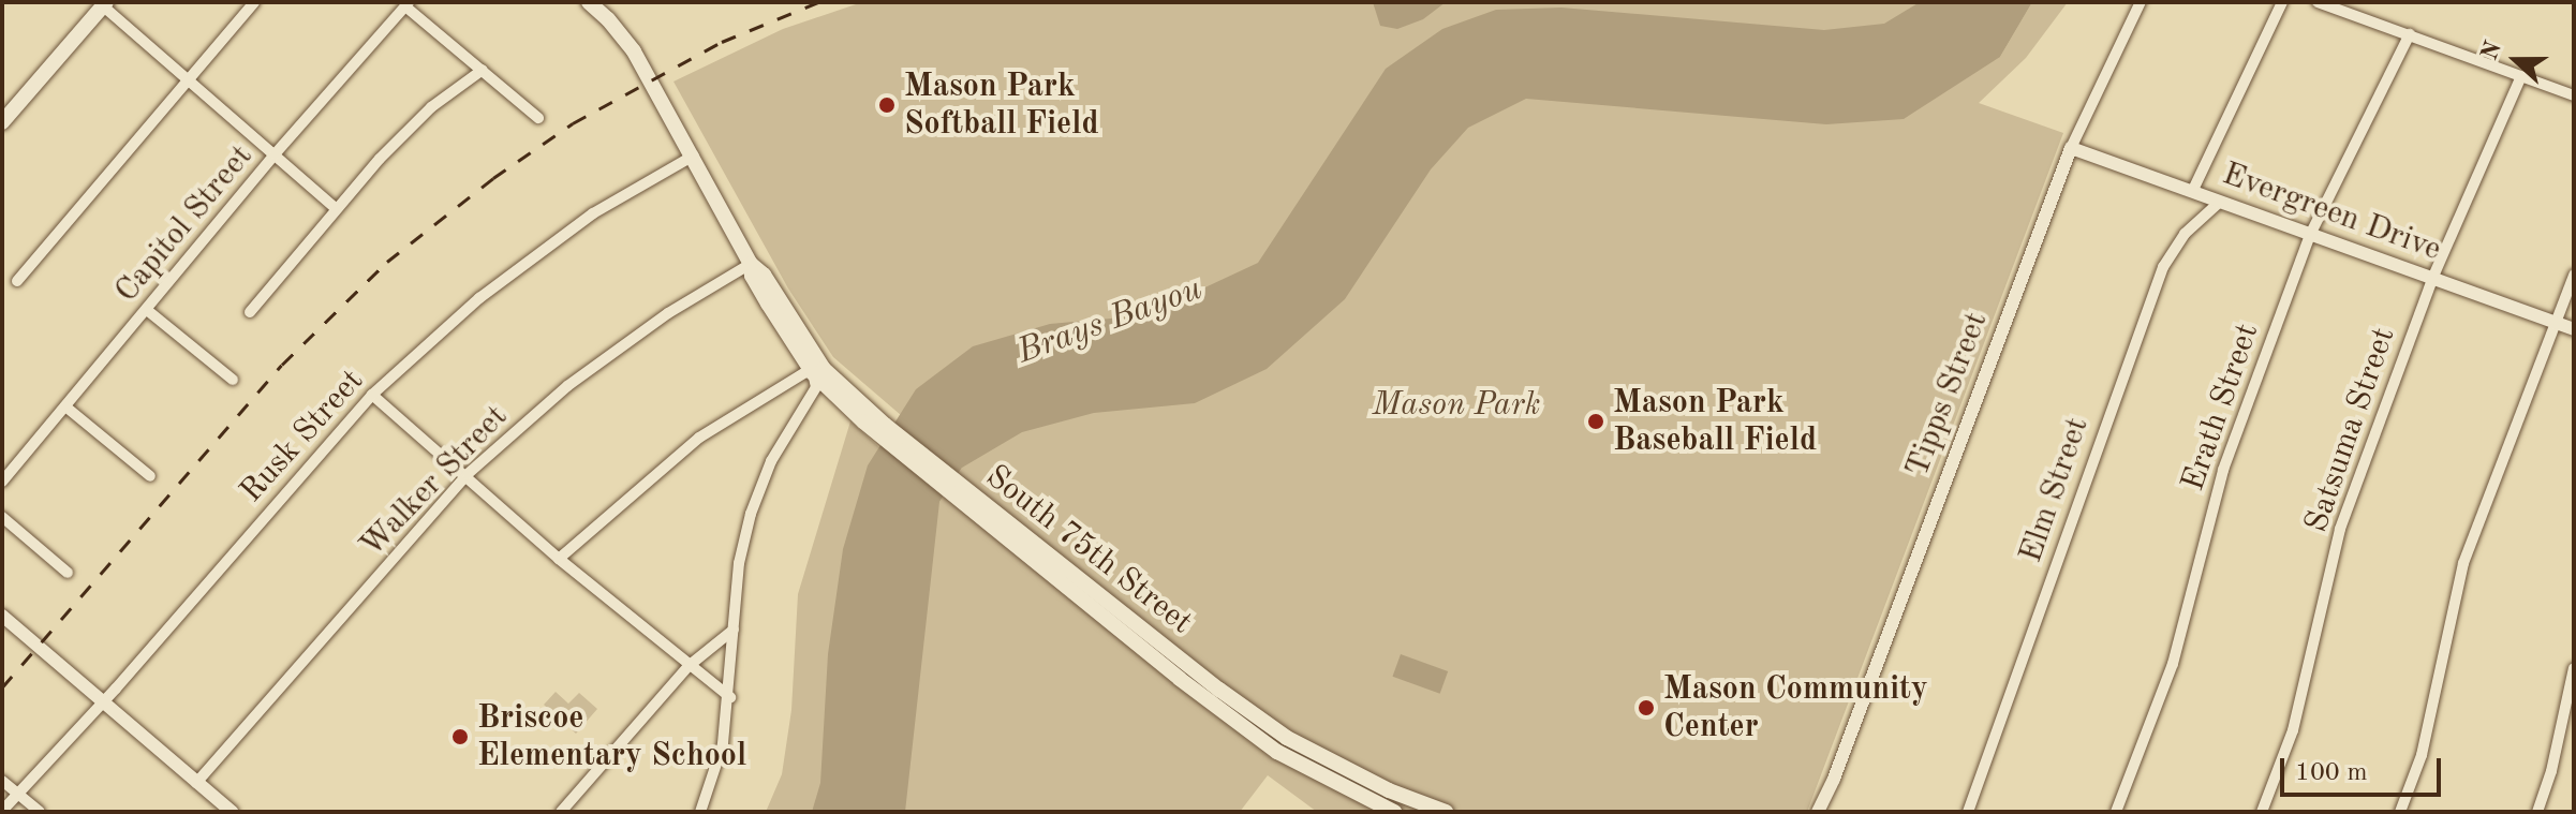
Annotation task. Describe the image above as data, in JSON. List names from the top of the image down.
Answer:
{
  "streets": {
    "main road": ["South 75th Street"],
    "street": [
      "Evergreen Drive",
      "Capitol Street",
      "Tipps Street",
      "Erath Street",
      "Satsuma Street",
      "Rusk Street",
      "Walker Street",
      "Elm Street"
    ]
  },
  "crossings": [
    ["Evergreen Drive", "Tipps Street"],
    ["Evergreen Drive", "Erath Street"],
    ["Evergreen Drive", "Satsuma Street"],
    ["Evergreen Drive", "Elm Street"],
    ["Rusk Street", "South 75th Street"],
    ["Walker Street", "South 75th Street"]
  ],
  "water": ["Brays Bayou"],
  "parks": ["Mason Park"],
  "places": [
    "Mason Park Softball Field",
    "Mason Park Baseball Field",
    "Mason Community Center",
    "Briscoe Elementary School"
  ],
  "scale_bar": "100 m",
  "north": "left"
}
